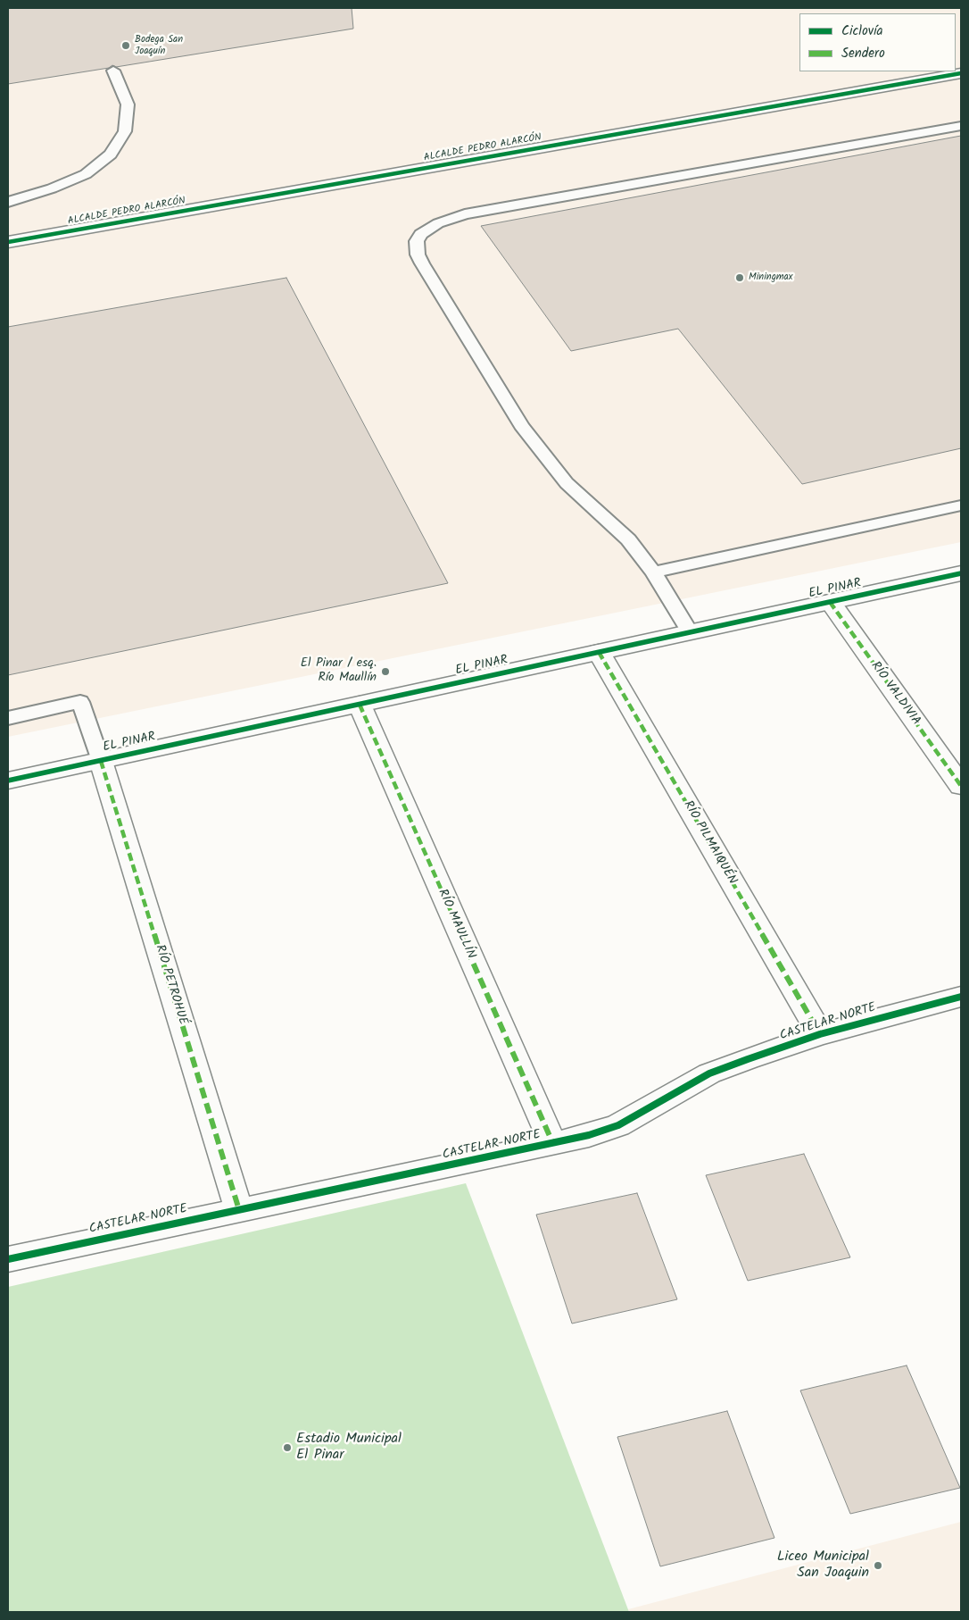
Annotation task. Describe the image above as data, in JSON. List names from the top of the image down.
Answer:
{
  "streets": {
    "street": [
      "ALCALDE PEDRO ALARCÓN",
      "EL PINAR",
      "RÍO VALDIVIA",
      "RÍO PILMAIQUÉN",
      "RÍO MAULLÍN",
      "RÍO PETROHUÉ",
      "CASTELAR NORTE"
    ]
  },
  "crossings": [
    ["EL PINAR", "RÍO VALDIVIA"],
    ["EL PINAR", "RÍO PILMAIQUÉN"],
    ["EL PINAR", "RÍO MAULLÍN"],
    ["EL PINAR", "RÍO PETROHUÉ"],
    ["RÍO PILMAIQUÉN", "CASTELAR NORTE"],
    ["RÍO MAULLÍN", "CASTELAR NORTE"],
    ["RÍO PETROHUÉ", "CASTELAR NORTE"]
  ],
  "places": [
    "Bodega San Joaquín",
    "Miningmax",
    "El Pinar / esq. Río Maullín",
    "Estadio Municipal El Pinar",
    "Liceo Municipal San Joaquin"
  ],
  "legend": ["Ciclovía", "Sendero"]
}
